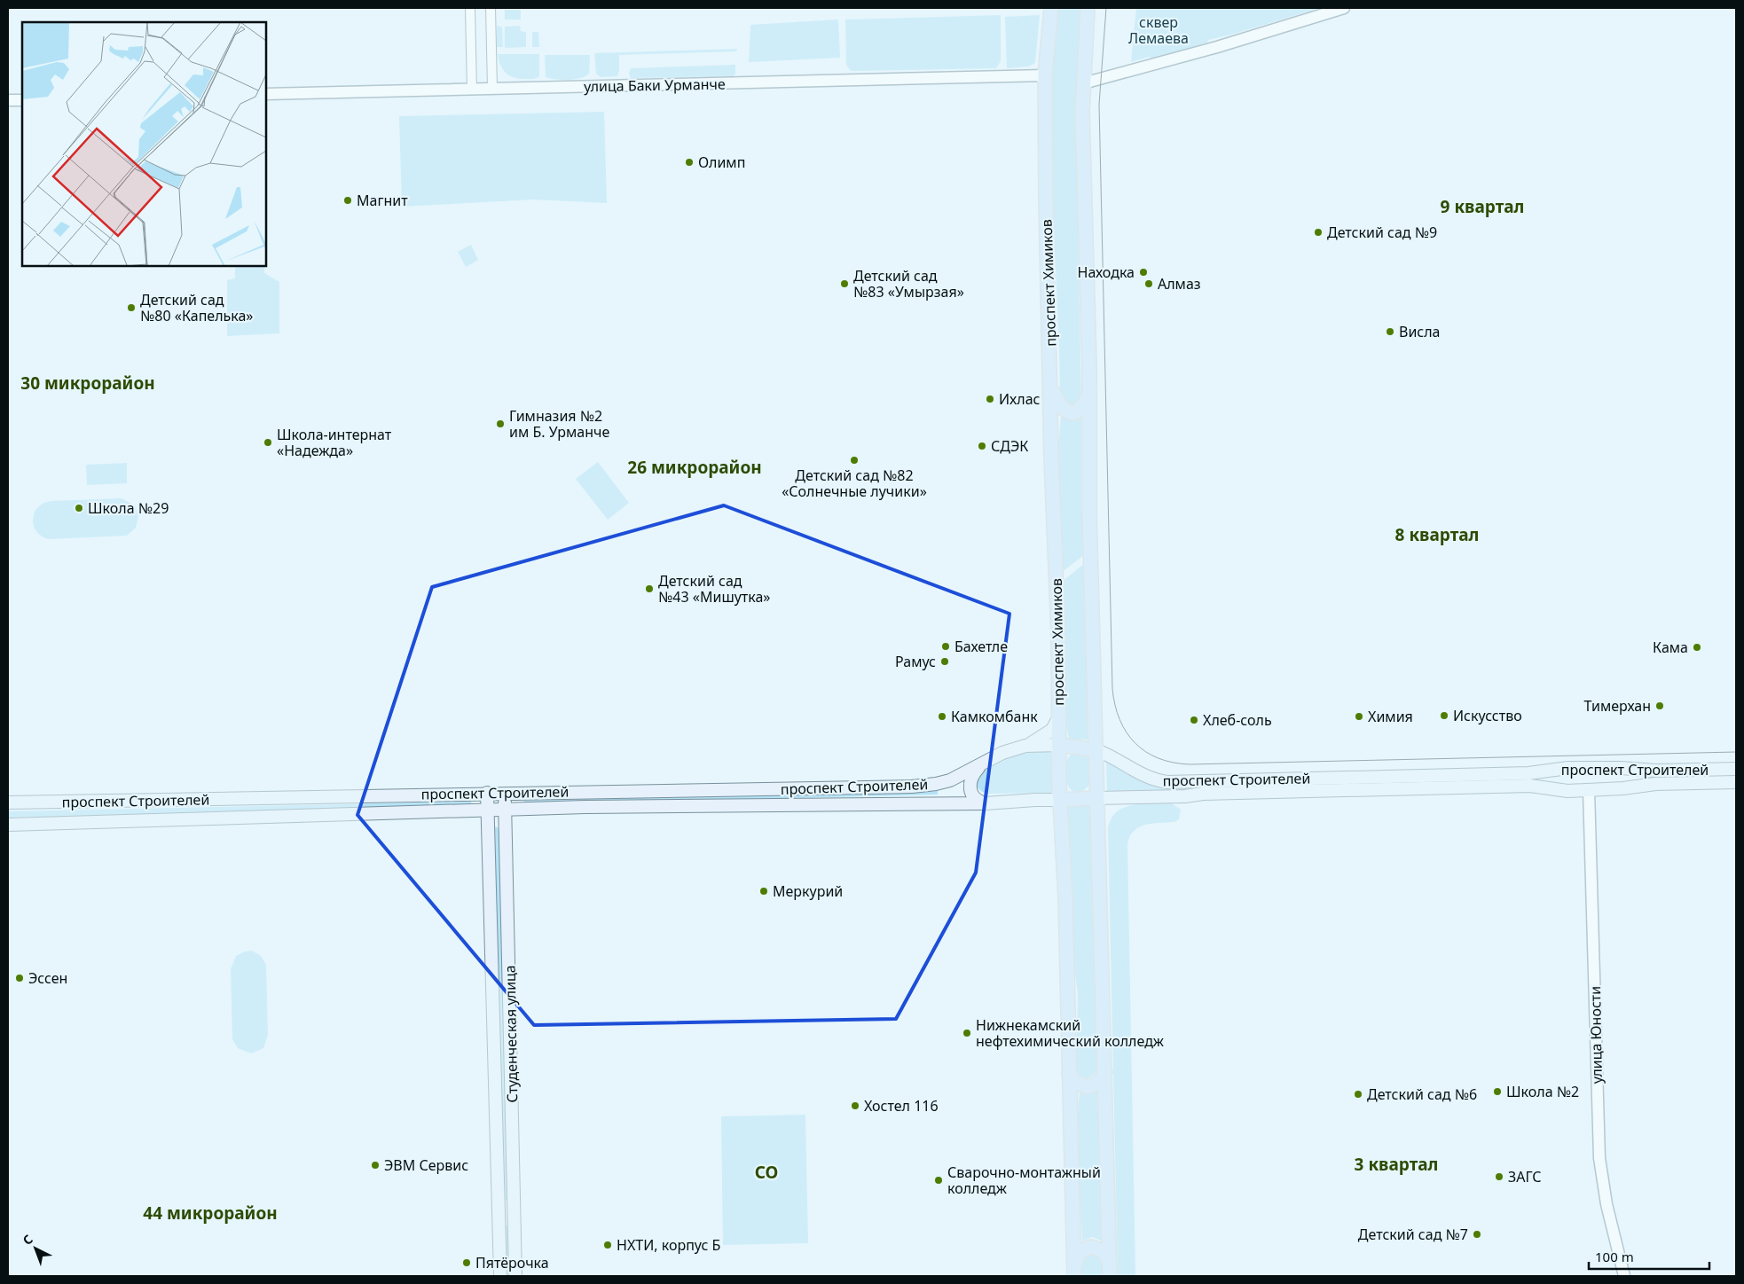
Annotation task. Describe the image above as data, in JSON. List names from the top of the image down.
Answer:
{
  "streets": {
    "main road": ["проспект Химиков", "проспект Строителей", "Студенческая улица"],
    "street": ["улица Баки Урманче", "улица Юности"]
  },
  "crossings": [
    ["улица Баки Урманче", "проспект Химиков"],
    ["проспект Химиков", "проспект Строителей"],
    ["проспект Строителей", "Студенческая улица"],
    ["проспект Строителей", "улица Юности"]
  ],
  "districts": [
    "9 квартал",
    "30 микрорайон",
    "26 микрорайон",
    "8 квартал",
    "3 квартал",
    "СО",
    "44 микрорайон"
  ],
  "parks": ["сквер Лемаева"],
  "places": [
    "Олимп",
    "Магнит",
    "Детский сад №9",
    "Находка",
    "Детский сад №83 «Умырзая»",
    "Алмаз",
    "Детский сад №80 «Капелька»",
    "Висла",
    "Ихлас",
    "Гимназия №2 им Б. Урманче",
    "Школа-интернат «Надежда»",
    "СДЭК",
    "Детский сад №82 «Солнечные лучики»",
    "Школа №29",
    "Детский сад №43 «Мишутка»",
    "Бахетле",
    "Кама",
    "Рамус",
    "Тимерхан",
    "Искусство",
    "Камкомбанк",
    "Химия",
    "Хлеб-соль",
    "Меркурий",
    "Эссен",
    "Нижнекамский нефтехимический колледж",
    "Школа №2",
    "Детский сад №6",
    "Хостел 116",
    "ЭВМ Сервис",
    "ЗАГС",
    "Сварочно-монтажный колледж",
    "Детский сад №7",
    "НХТИ, корпус Б",
    "Пятёрочка"
  ],
  "scale_bar": "100 m",
  "north": "top left"
}
